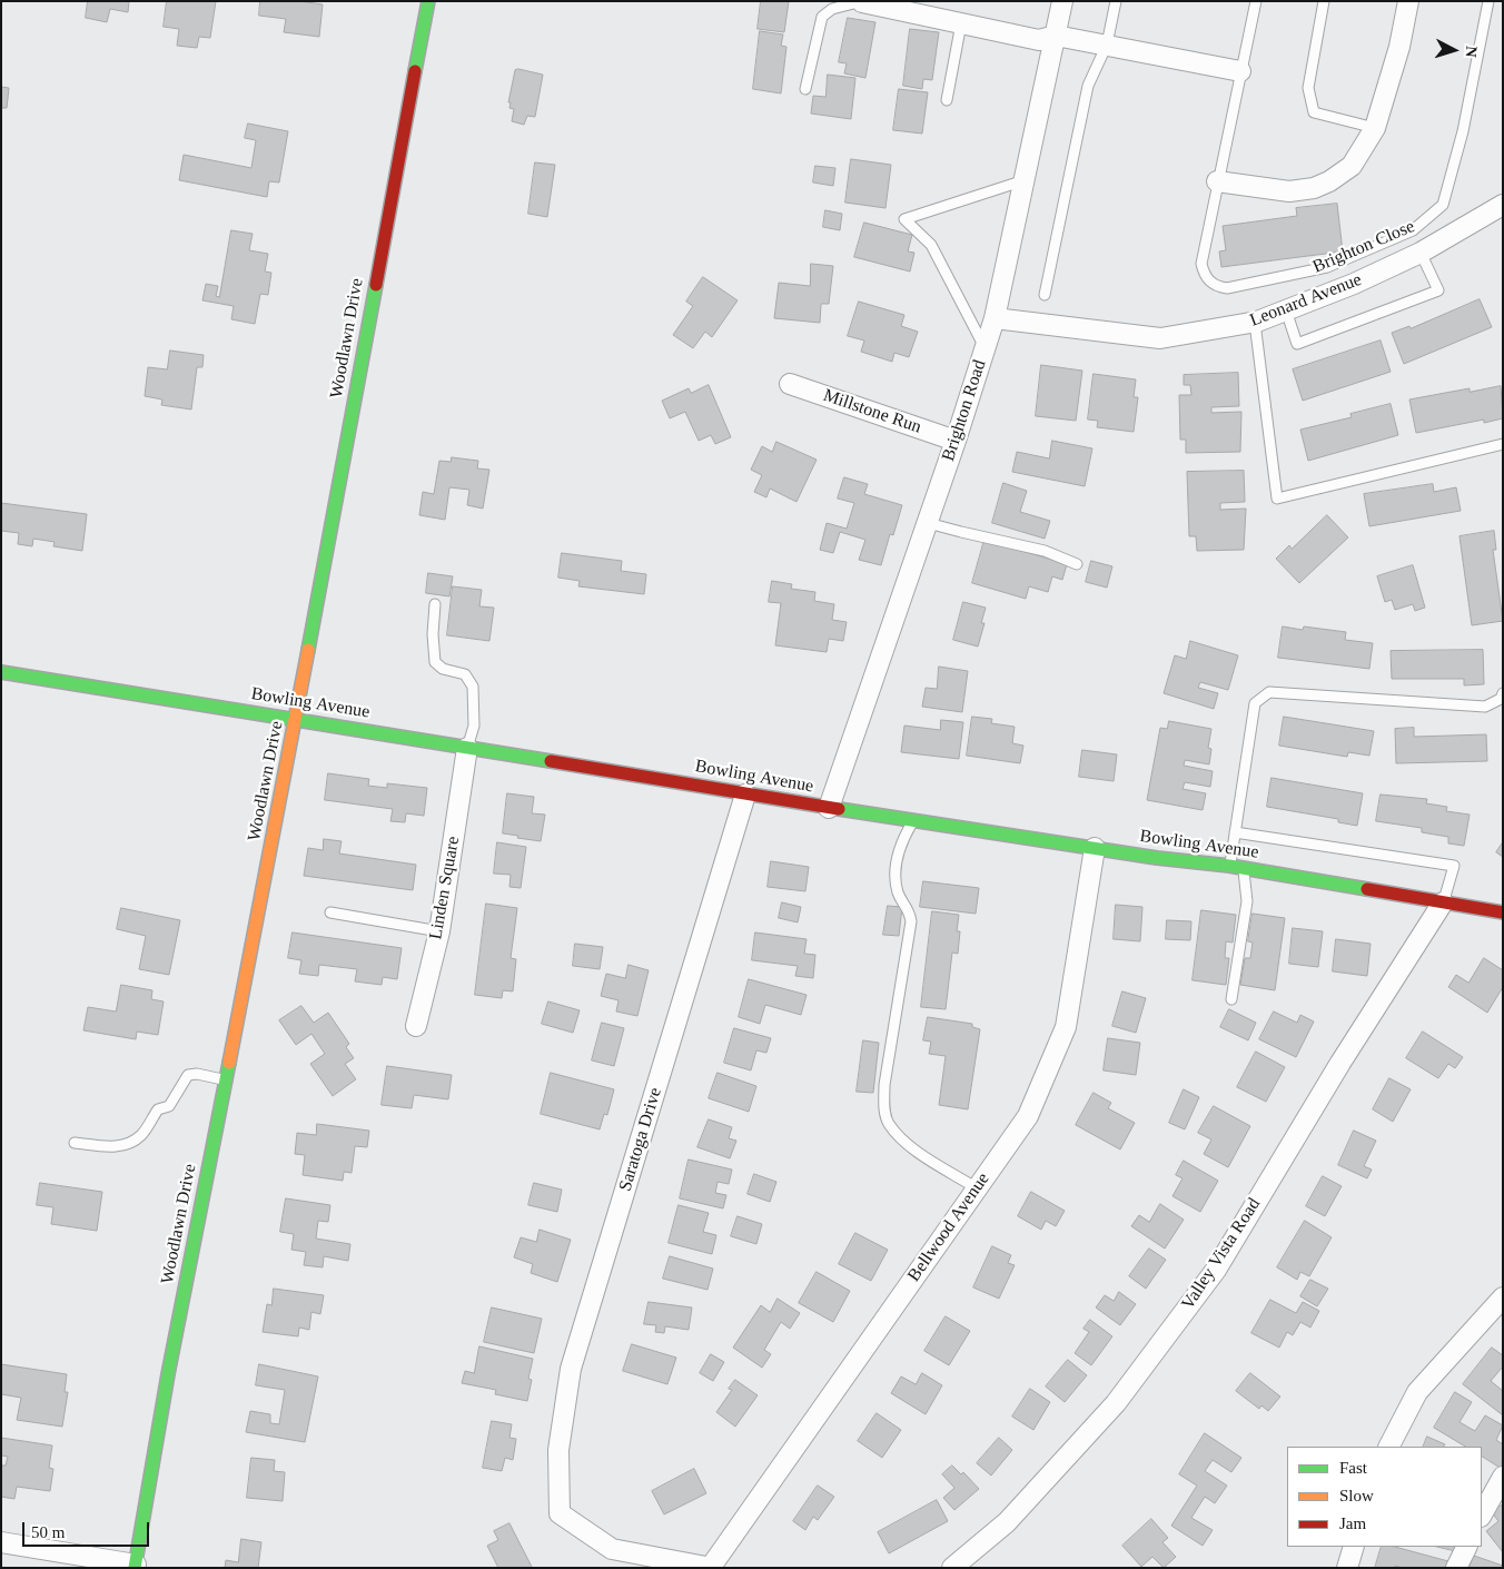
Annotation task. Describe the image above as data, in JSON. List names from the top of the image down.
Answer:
{
  "streets": {
    "main road": ["Woodlawn Drive", "Bowling Avenue"],
    "street": [
      "Leonard Avenue",
      "Brighton Road",
      "Millstone Run",
      "Linden Square",
      "Saratoga Drive",
      "Bellwood Avenue",
      "Valley Vista Road"
    ],
    "lane": ["Brighton Close"]
  },
  "crossings": [
    ["Leonard Avenue", "Brighton Road"],
    ["Woodlawn Drive", "Bowling Avenue"],
    ["Brighton Road", "Millstone Run"],
    ["Brighton Road", "Bowling Avenue"],
    ["Bowling Avenue", "Linden Square"],
    ["Bowling Avenue", "Saratoga Drive"],
    ["Bowling Avenue", "Bellwood Avenue"],
    ["Bowling Avenue", "Valley Vista Road"],
    ["Saratoga Drive", "Bellwood Avenue"]
  ],
  "legend": ["Fast", "Slow", "Jam"],
  "scale_bar": "50 m",
  "north": "right"
}
